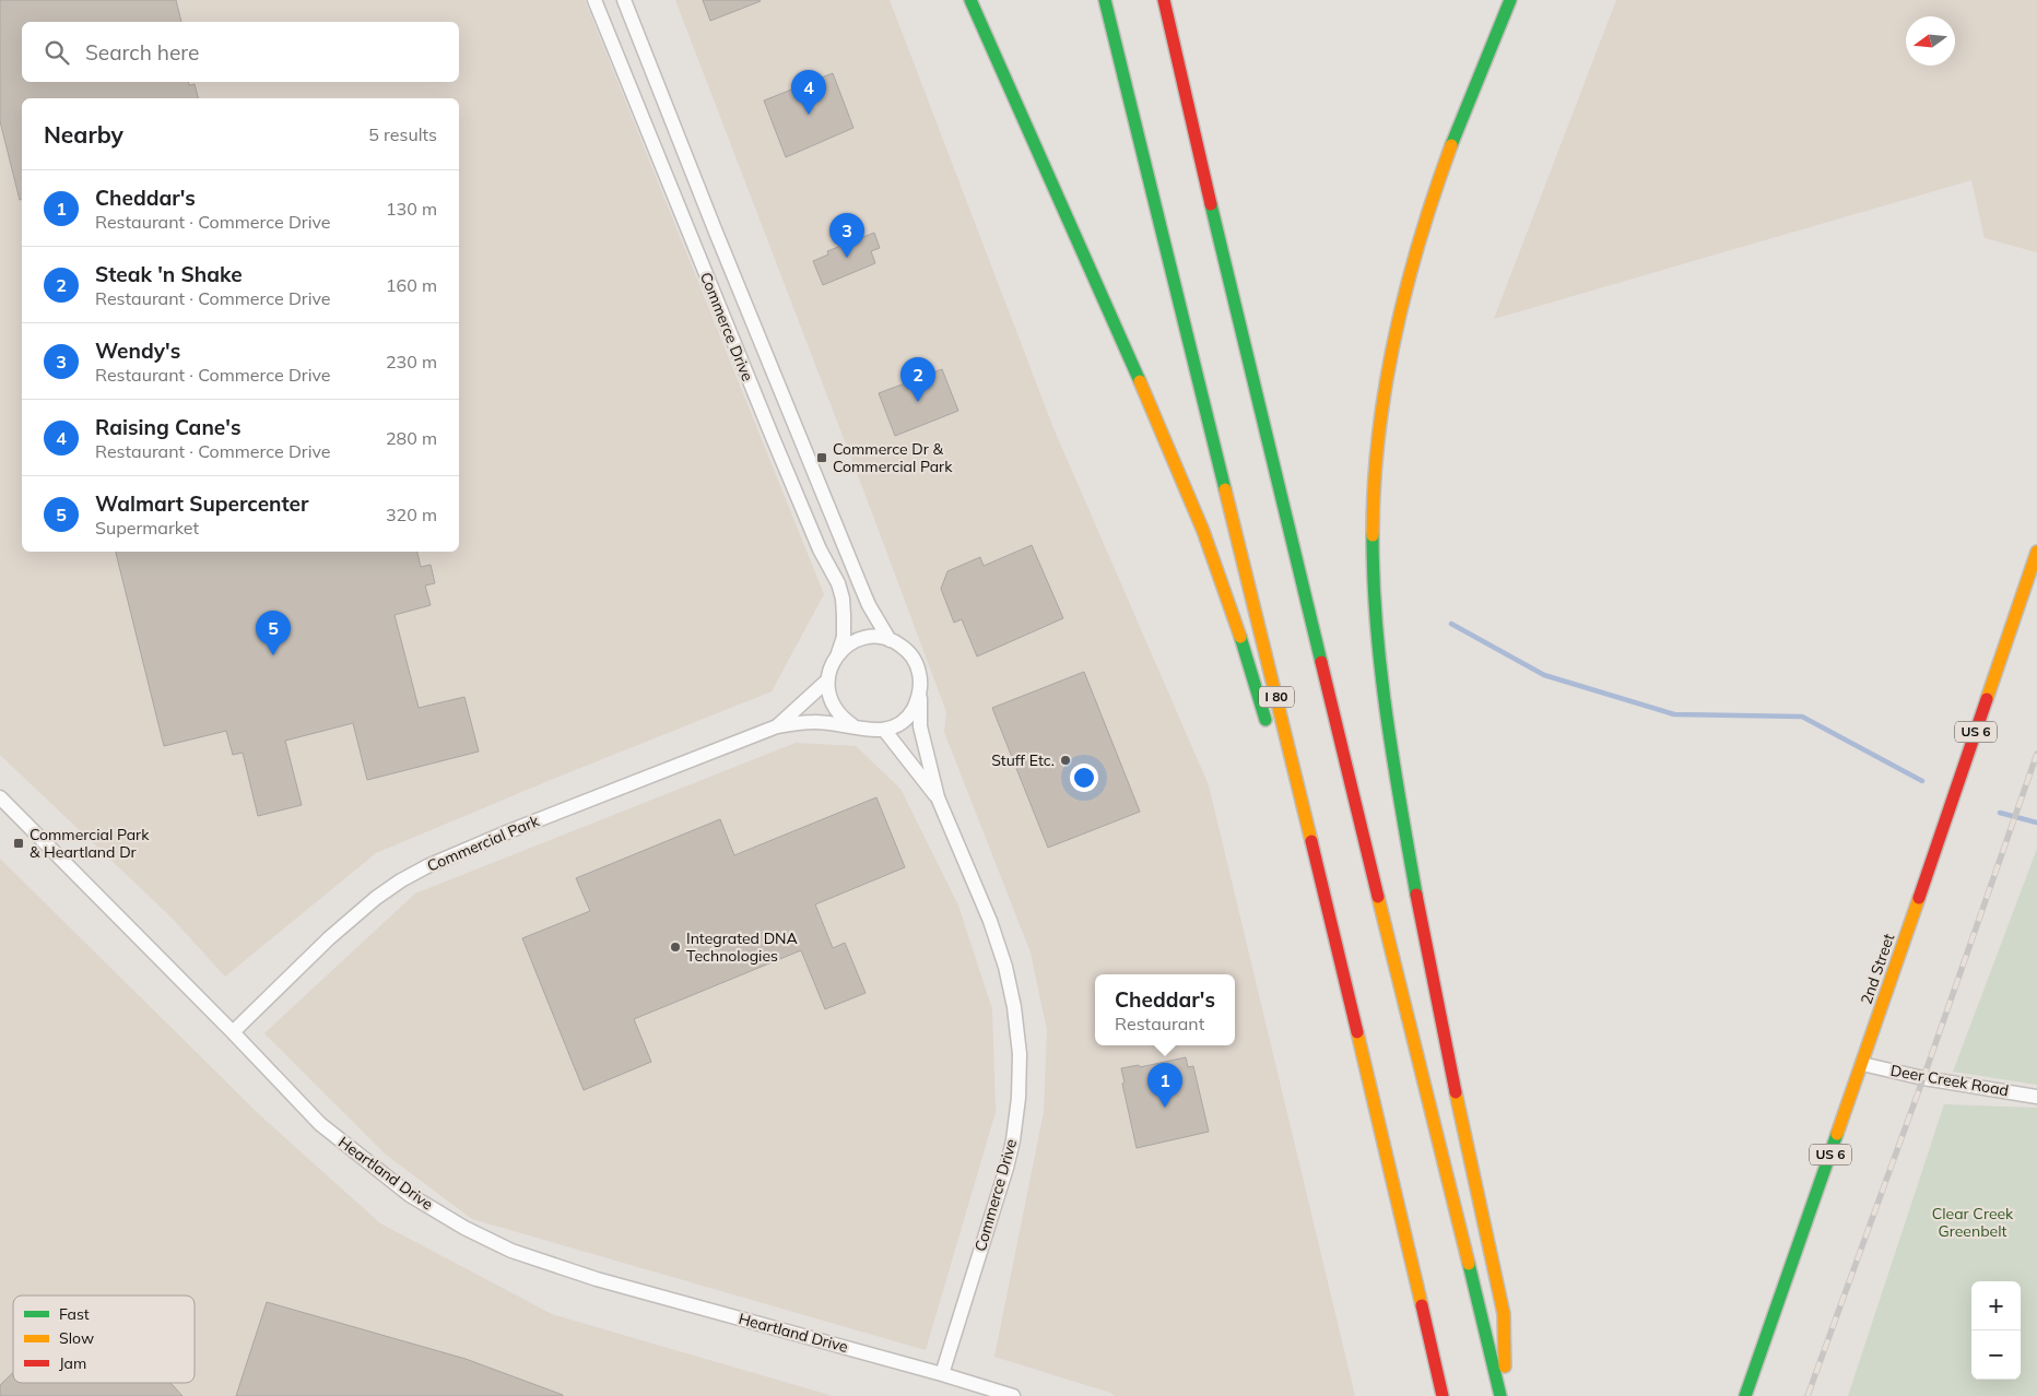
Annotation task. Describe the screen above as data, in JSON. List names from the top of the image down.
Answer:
{
  "streets": {
    "main road": ["I 80", "US 6", "2nd Street"],
    "street": [
      "Commerce Drive",
      "Commercial Park",
      "Deer Creek Road",
      "Heartland Drive"
    ]
  },
  "crossings": [
    ["Commerce Drive", "Heartland Drive"],
    ["Commercial Park", "Heartland Drive"],
    ["2nd Street", "Deer Creek Road"]
  ],
  "parks": ["Clear Creek Greenbelt"],
  "places": {
    "transit": ["Commerce Dr & Commercial Park", "Commercial Park & Heartland Dr"],
    "other": ["Stuff Etc.", "Integrated DNA Technologies"]
  },
  "legend": ["Fast", "Slow", "Jam"],
  "north": "left",
  "page": {
    "search": "Search here",
    "pins": [
      "4",
      "3",
      "2",
      "5",
      "1"
    ],
    "heading": ["Nearby", "5 results"],
    "list": [
      {
        "mark": "1",
        "name": "Cheddar's",
        "note": "Restaurant · Commerce Drive",
        "value": "130 m"
      },
      {
        "mark": "2",
        "name": "Steak 'n Shake",
        "note": "Restaurant · Commerce Drive",
        "value": "160 m"
      },
      {
        "mark": "3",
        "name": "Wendy's",
        "note": "Restaurant · Commerce Drive",
        "value": "230 m"
      },
      {
        "mark": "4",
        "name": "Raising Cane's",
        "note": "Restaurant · Commerce Drive",
        "value": "280 m"
      },
      {
        "mark": "5",
        "name": "Walmart Supercenter",
        "note": "Supermarket",
        "value": "320 m"
      }
    ],
    "popup": ["Cheddar's", "Restaurant"],
    "map_buttons": ["+", "−"]
  }
}
